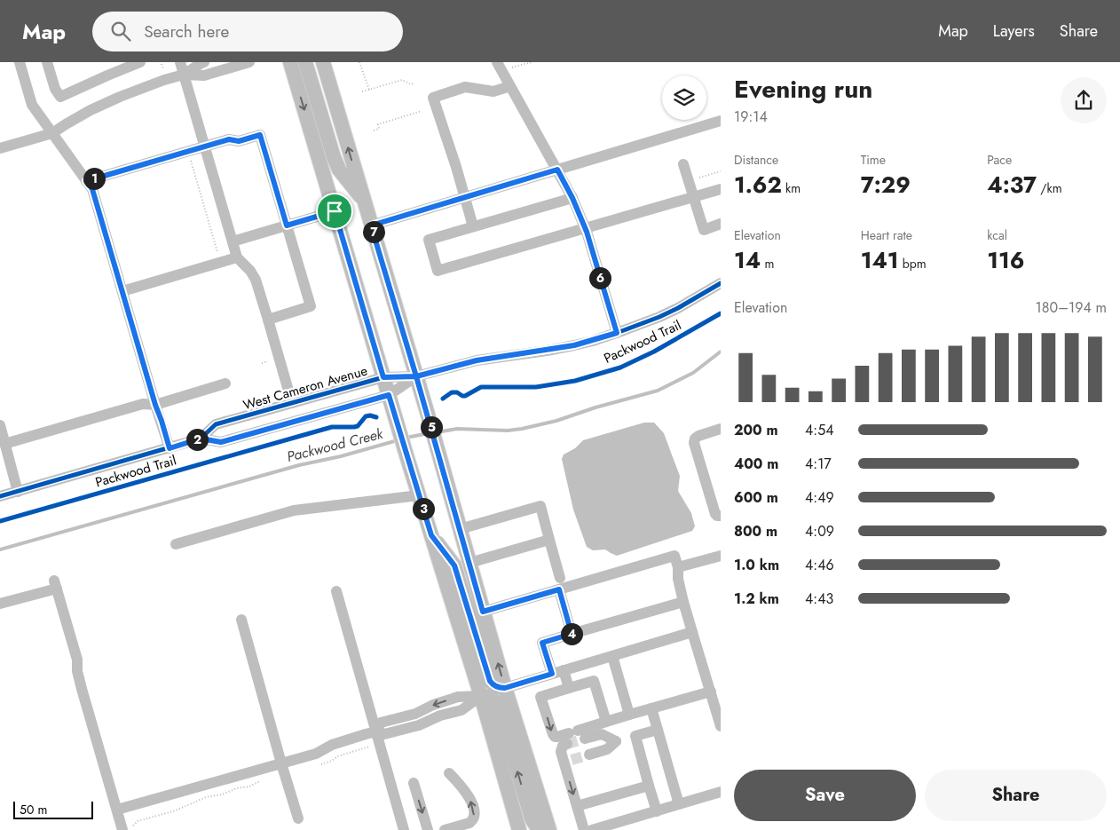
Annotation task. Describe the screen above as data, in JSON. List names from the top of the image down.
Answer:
{
  "streets": {
    "street": ["West Cameron Avenue"],
    "cycle path": ["Packwood Trail"]
  },
  "water": ["Packwood Creek"],
  "scale_bar": "50 m",
  "page": {
    "header": "Map",
    "search": "Search here",
    "nav": ["Map", "Layers", "Share"],
    "heading": ["Evening run", "19:14"],
    "stats": [
      ["Distance", "1.62 km"],
      ["Time", "7:29"],
      ["Pace", "4:37 /km"],
      ["Elevation", "14 m"],
      ["Heart rate", "141 bpm"],
      ["kcal", "116"]
    ],
    "pins": [
      "1",
      "7",
      "6",
      "5",
      "2",
      "3",
      "4"
    ],
    "chart": ["Elevation", "180–194 m"],
    "list": [
      {
        "name": "200 m",
        "note": "4:54"
      },
      {
        "name": "400 m",
        "note": "4:17"
      },
      {
        "name": "600 m",
        "note": "4:49"
      },
      {
        "name": "800 m",
        "note": "4:09"
      },
      {
        "name": "1.0 km",
        "note": "4:46"
      },
      {
        "name": "1.2 km",
        "note": "4:43"
      }
    ],
    "buttons": ["Save", "Share"],
    "scale": "50 m"
  }
}
